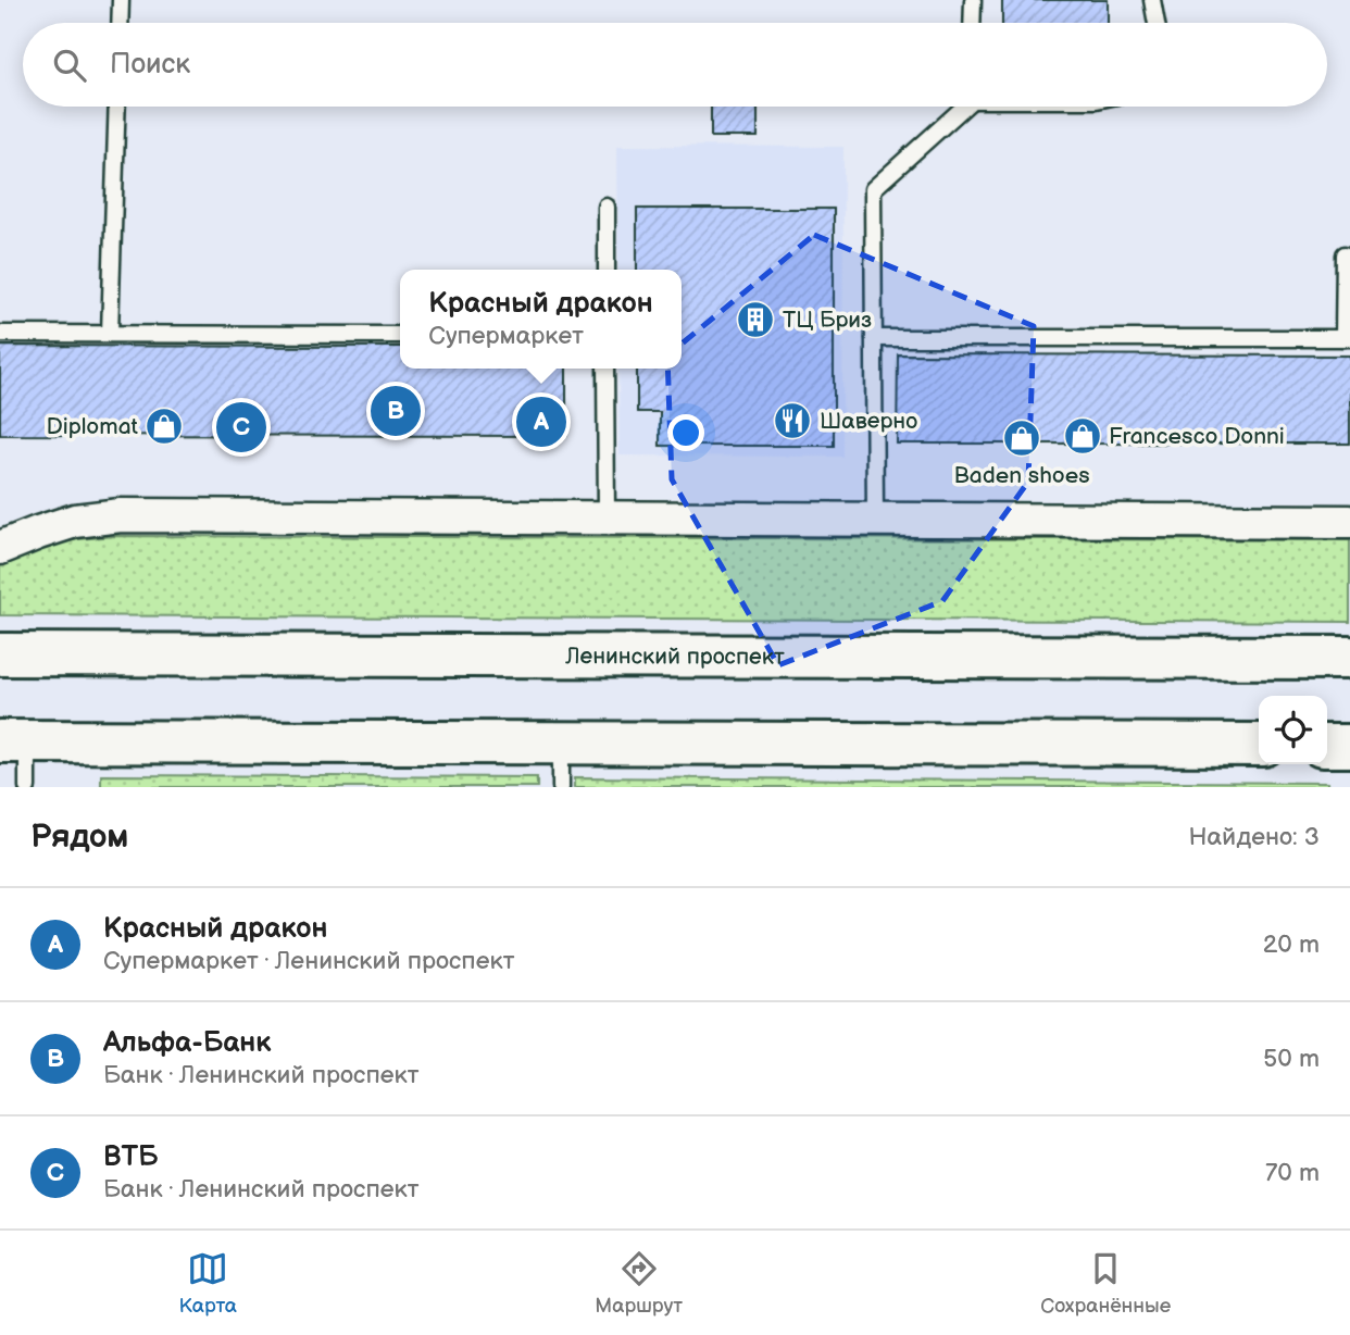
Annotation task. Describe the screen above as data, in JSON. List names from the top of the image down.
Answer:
{
  "streets": {
    "main road": ["Ленинский проспект"]
  },
  "places": {
    "building": ["ТЦ Бриз"],
    "restaurant": ["Шаверно"],
    "shop": ["Diplomat", "Francesco Donni", "Baden shoes"]
  },
  "page": {
    "search": "Поиск",
    "popup": ["Красный дракон", "Супермаркет"],
    "pins": ["B", "A", "C"],
    "heading": ["Рядом", "Найдено: 3"],
    "list": [
      {
        "mark": "A",
        "name": "Красный дракон",
        "note": "Супермаркет · Ленинский проспект",
        "value": "20 m"
      },
      {
        "mark": "B",
        "name": "Альфа-Банк",
        "note": "Банк · Ленинский проспект",
        "value": "50 m"
      },
      {
        "mark": "C",
        "name": "ВТБ",
        "note": "Банк · Ленинский проспект",
        "value": "70 m"
      }
    ],
    "nav": ["Карта", "Маршрут", "Сохранённые"]
  }
}
